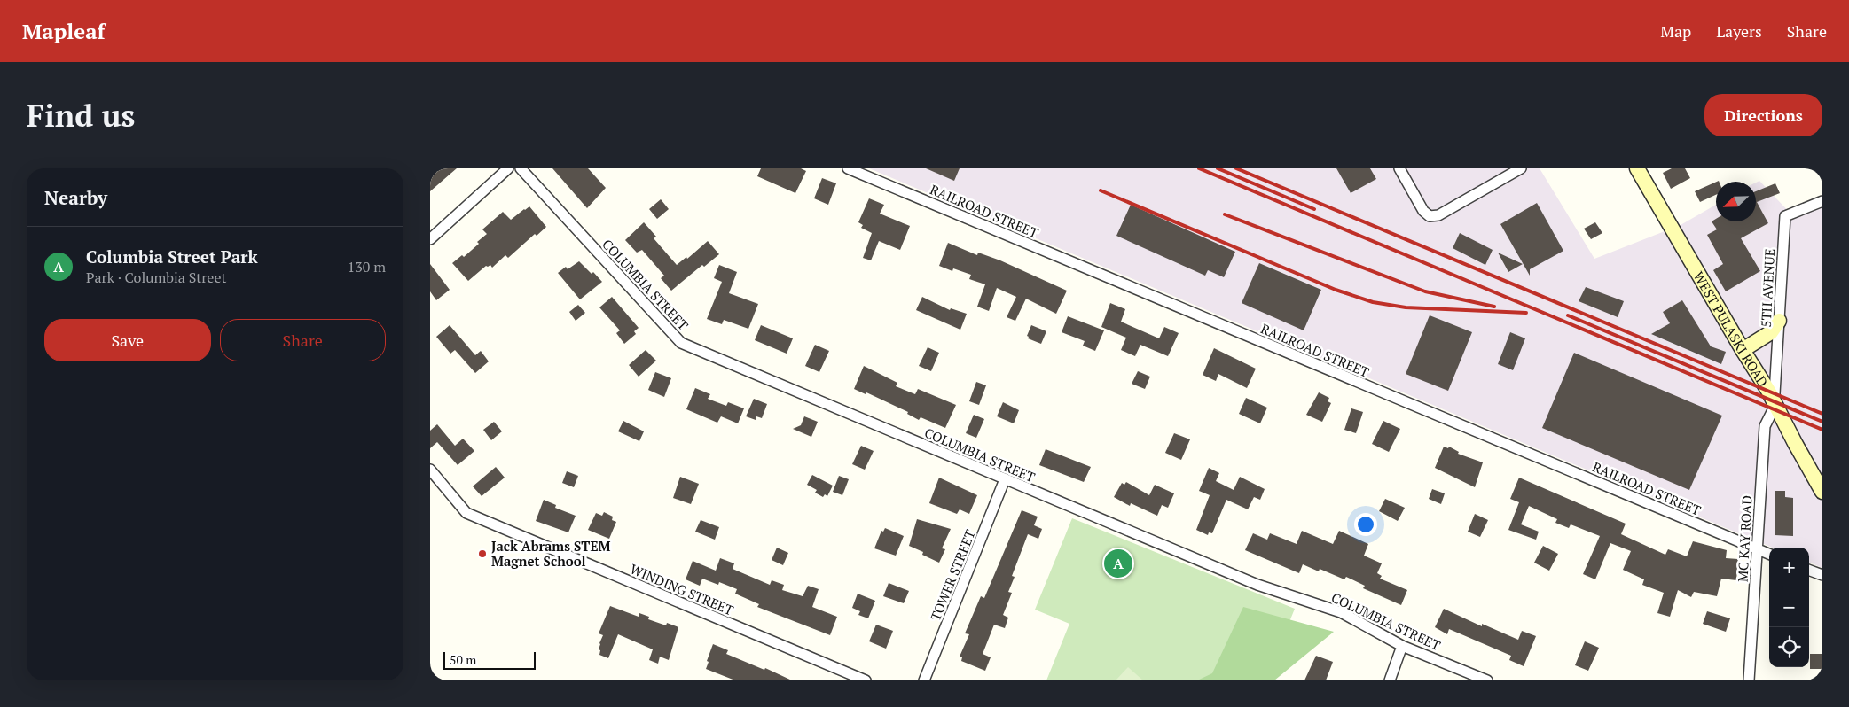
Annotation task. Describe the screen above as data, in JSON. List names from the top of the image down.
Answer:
{
  "streets": {
    "main road": ["WEST PULASKI ROAD"],
    "street": [
      "RAILROAD STREET",
      "COLUMBIA STREET",
      "5TH AVENUE",
      "MC KAY ROAD",
      "TOWER STREET",
      "WINDING STREET"
    ]
  },
  "crossings": [
    ["RAILROAD STREET", "MC KAY ROAD"],
    ["COLUMBIA STREET", "TOWER STREET"],
    ["5TH AVENUE", "WEST PULASKI ROAD"],
    ["5TH AVENUE", "MC KAY ROAD"],
    ["WEST PULASKI ROAD", "MC KAY ROAD"]
  ],
  "places": ["Jack Abrams STEM Magnet School"],
  "scale_bar": "50 m",
  "north": "bottom left",
  "page": {
    "header": "Mapleaf",
    "nav": ["Map", "Layers", "Share"],
    "buttons": [
      "Directions",
      ["Save", "Share"]
    ],
    "title": "Find us",
    "heading": "Nearby",
    "list": [
      {
        "mark": "A",
        "name": "Columbia Street Park",
        "note": "Park · Columbia Street",
        "value": "130 m"
      }
    ],
    "map_buttons": ["+", "−"],
    "pins": "A",
    "scale": "50 m"
  }
}
